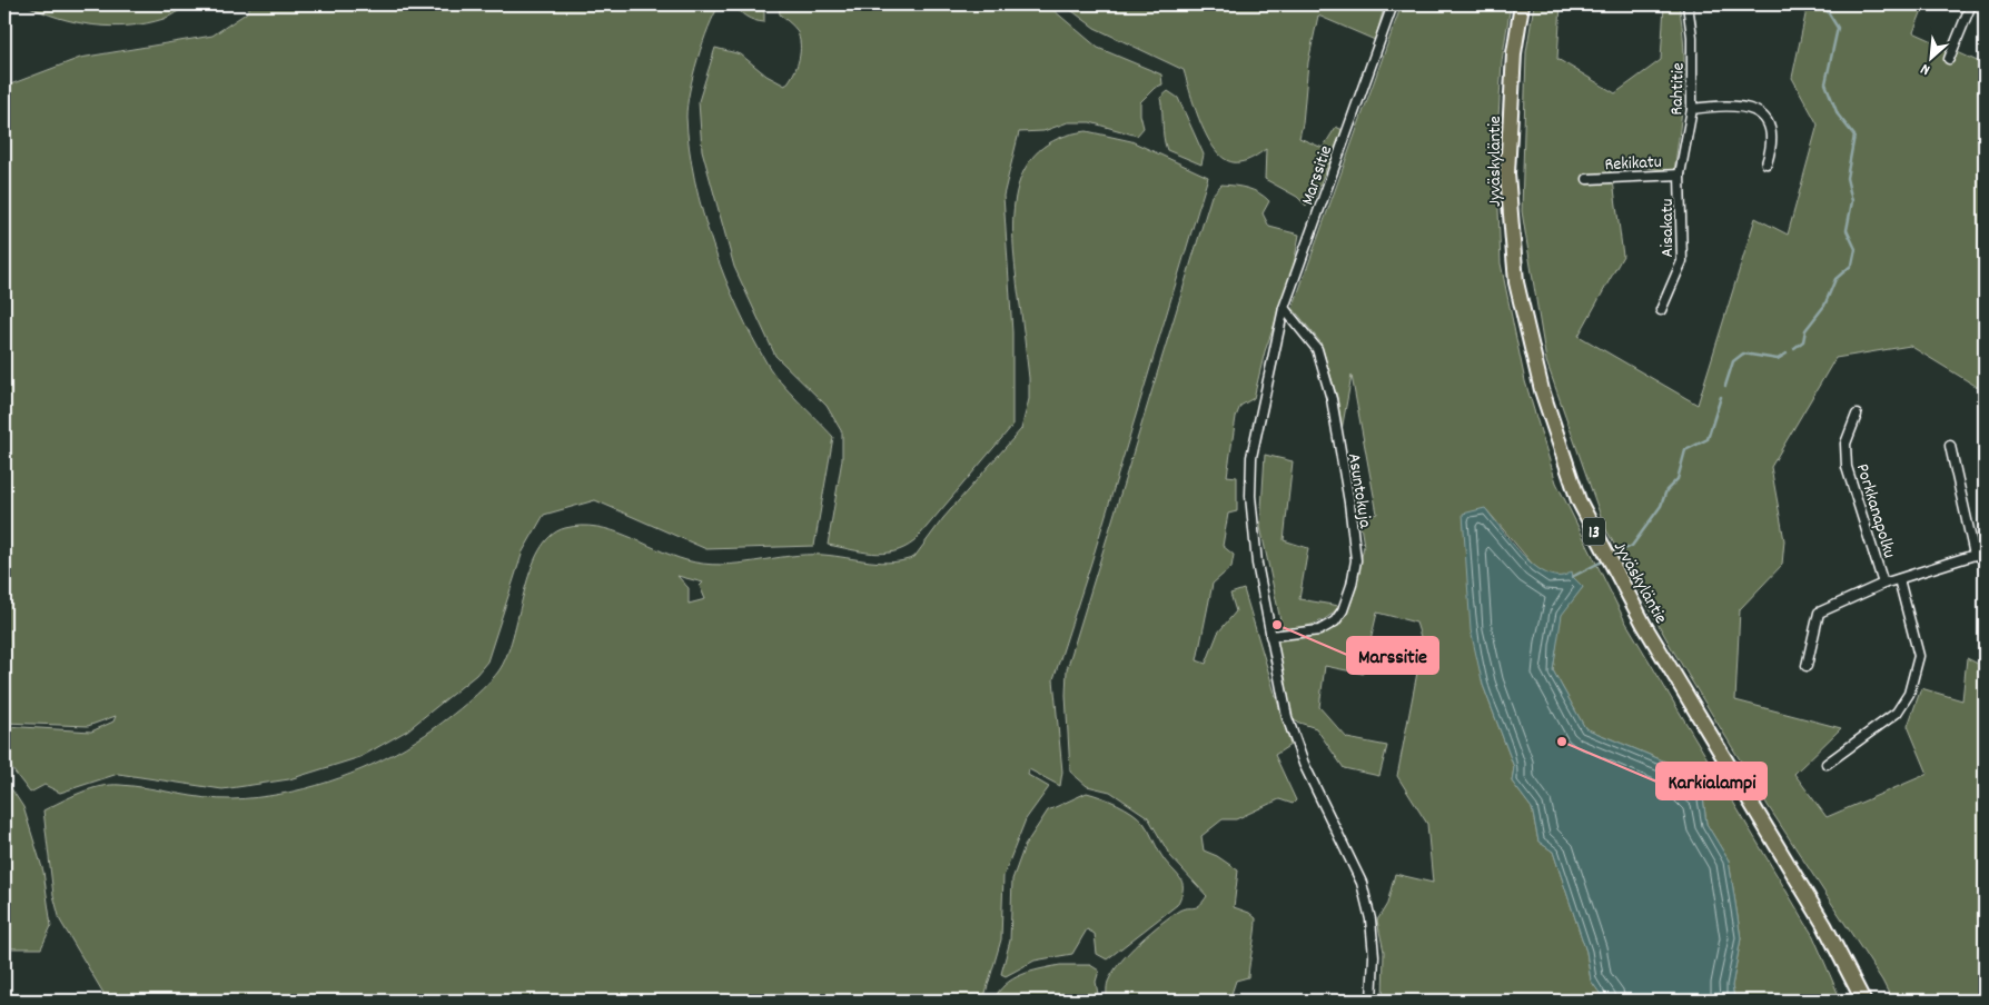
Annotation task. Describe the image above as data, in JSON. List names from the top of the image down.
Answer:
{
  "streets": {
    "highway": ["Jyväskyläntie", "13"],
    "street": [
      "Rahtitie",
      "Rekikatu",
      "Marssitie",
      "Aisakatu",
      "Asuntokuja",
      "Porkkanapolku"
    ]
  },
  "crossings": [
    ["Rahtitie", "Rekikatu"],
    ["Rahtitie", "Aisakatu"],
    ["Rekikatu", "Aisakatu"],
    ["Marssitie", "Asuntokuja"]
  ],
  "places": ["Marssitie", "Karkialampi"],
  "north": "bottom left"
}
